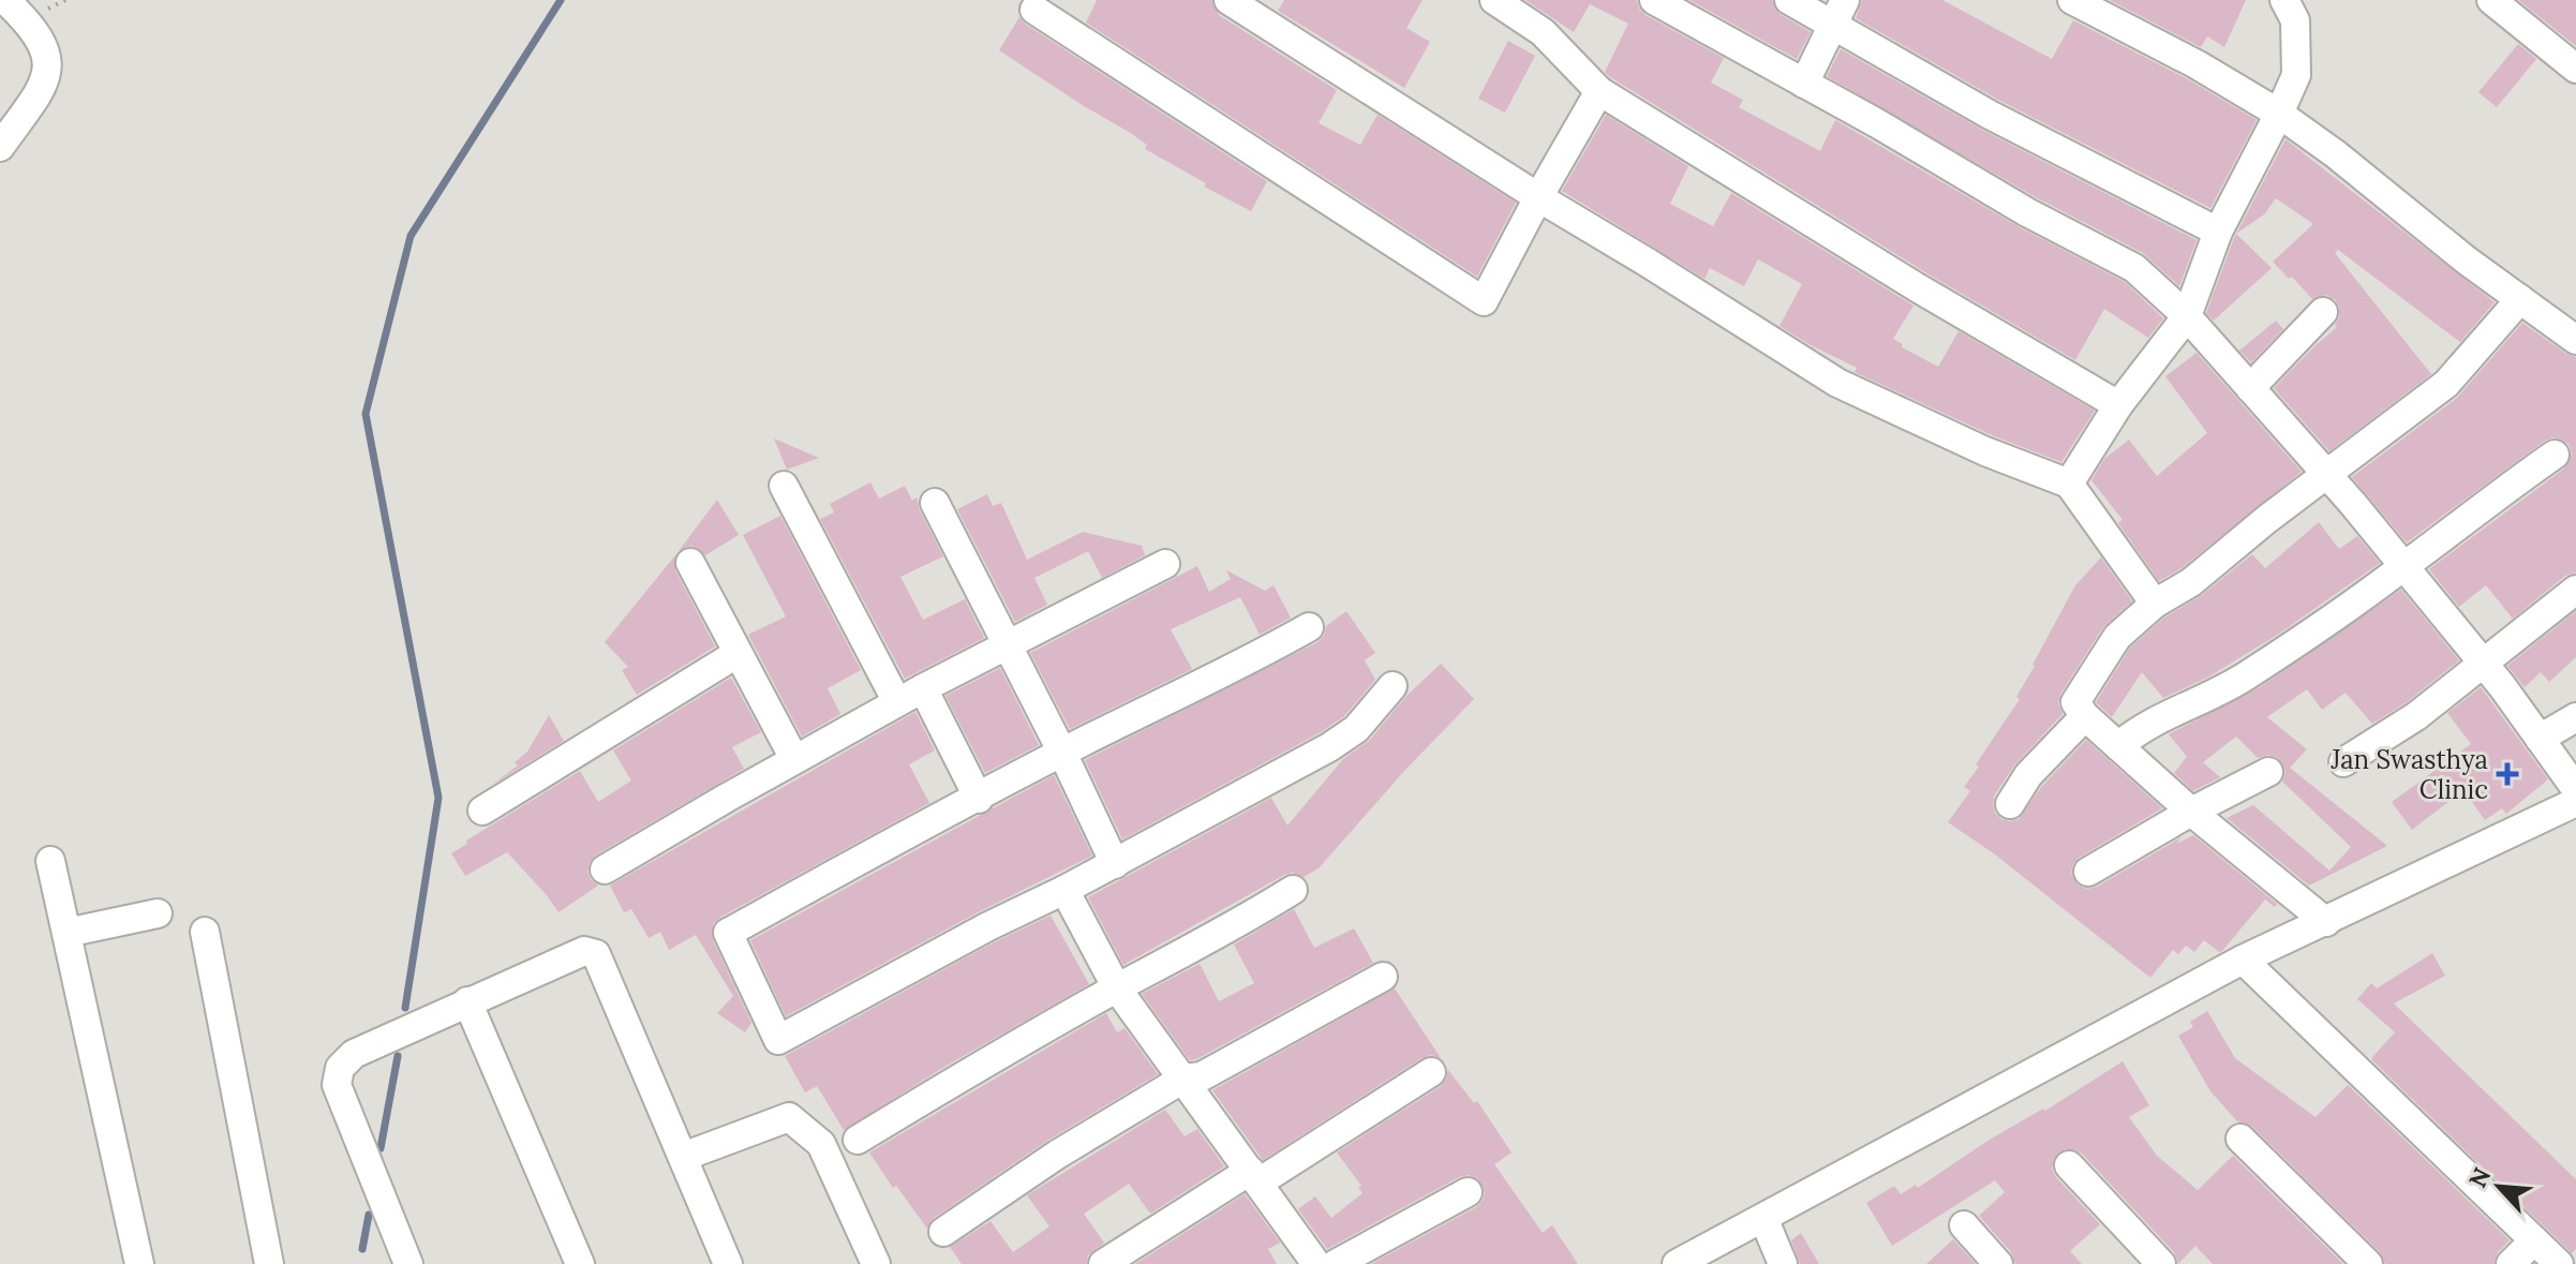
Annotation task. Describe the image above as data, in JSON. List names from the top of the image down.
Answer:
{
  "places": {
    "health": ["Jan Swasthya Clinic"]
  },
  "north": "top left"
}
